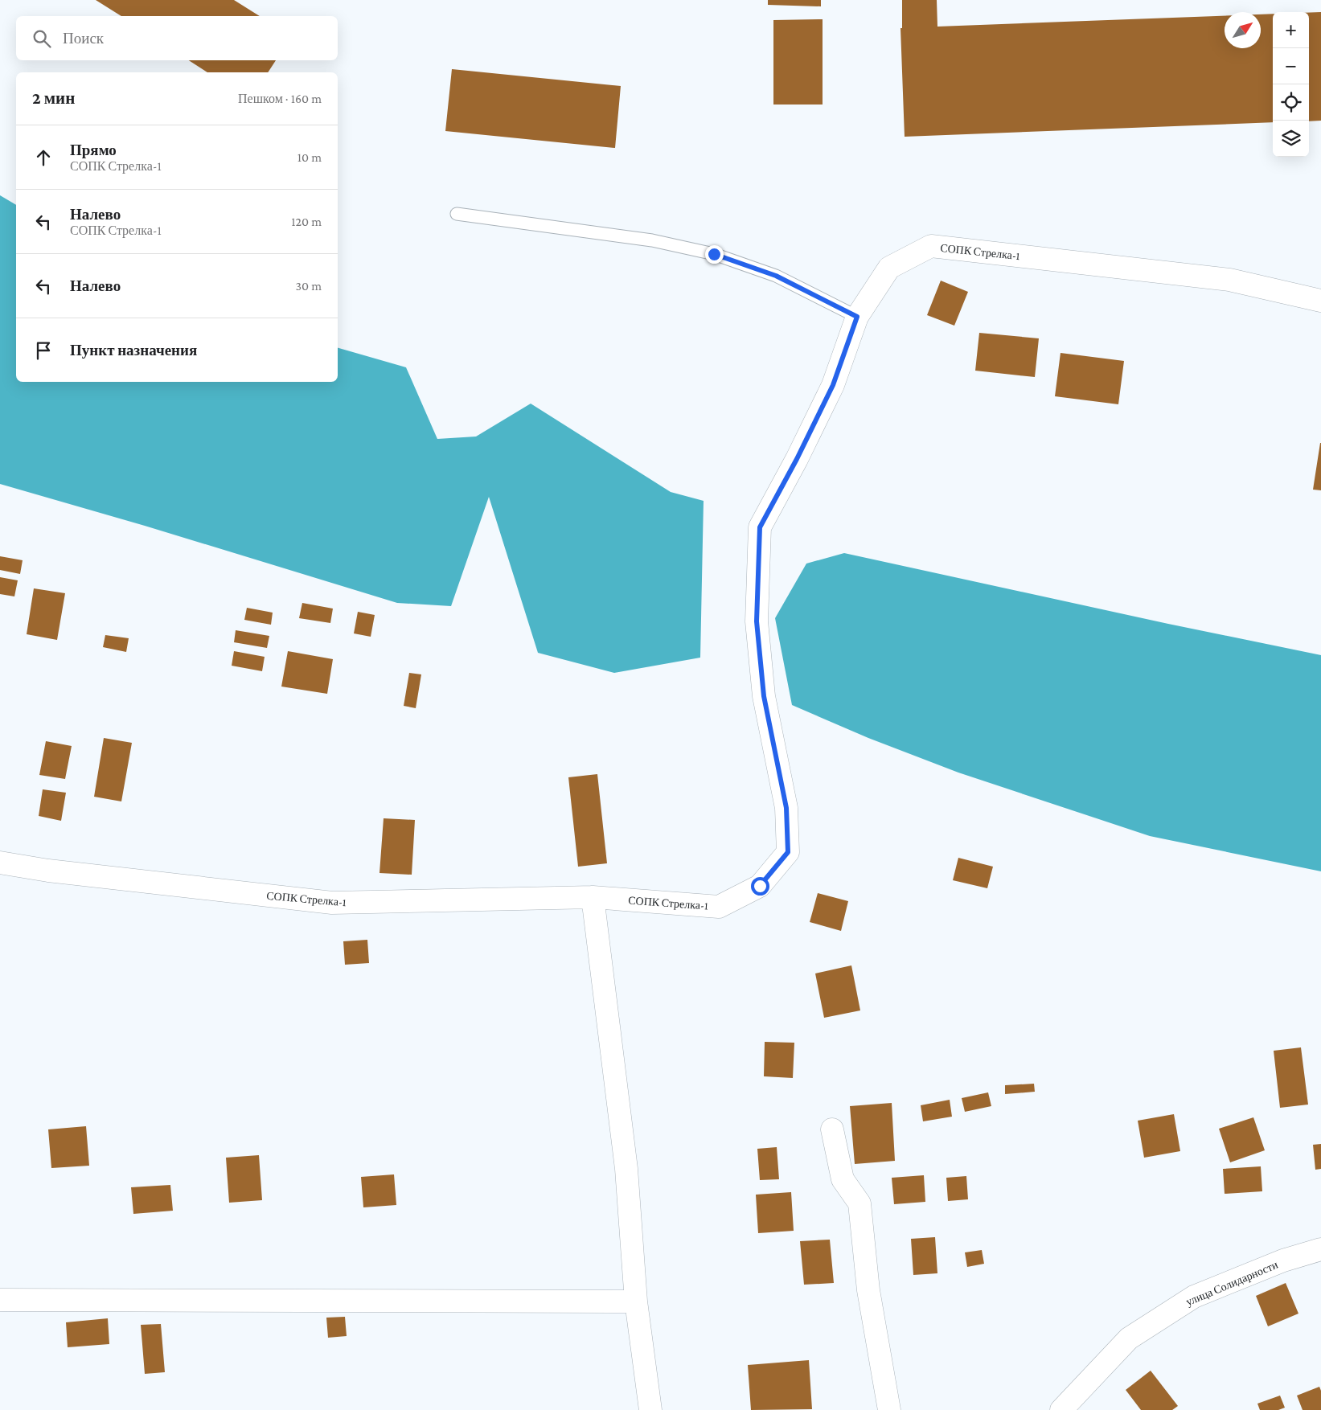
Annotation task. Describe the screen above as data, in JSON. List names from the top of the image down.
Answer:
{
  "streets": {
    "street": ["СОПК Стрелка-1", "улица Солидарности"]
  },
  "north": "top right",
  "page": {
    "map_buttons": ["+", "−"],
    "search": "Поиск",
    "heading": ["2 мин", "Пешком · 160 m"],
    "list": [
      ["Прямо", "СОПК Стрелка-1", "10 m"],
      ["Налево", "СОПК Стрелка-1", "120 m"],
      ["Налево", "30 m"],
      "Пункт назначения"
    ]
  }
}
